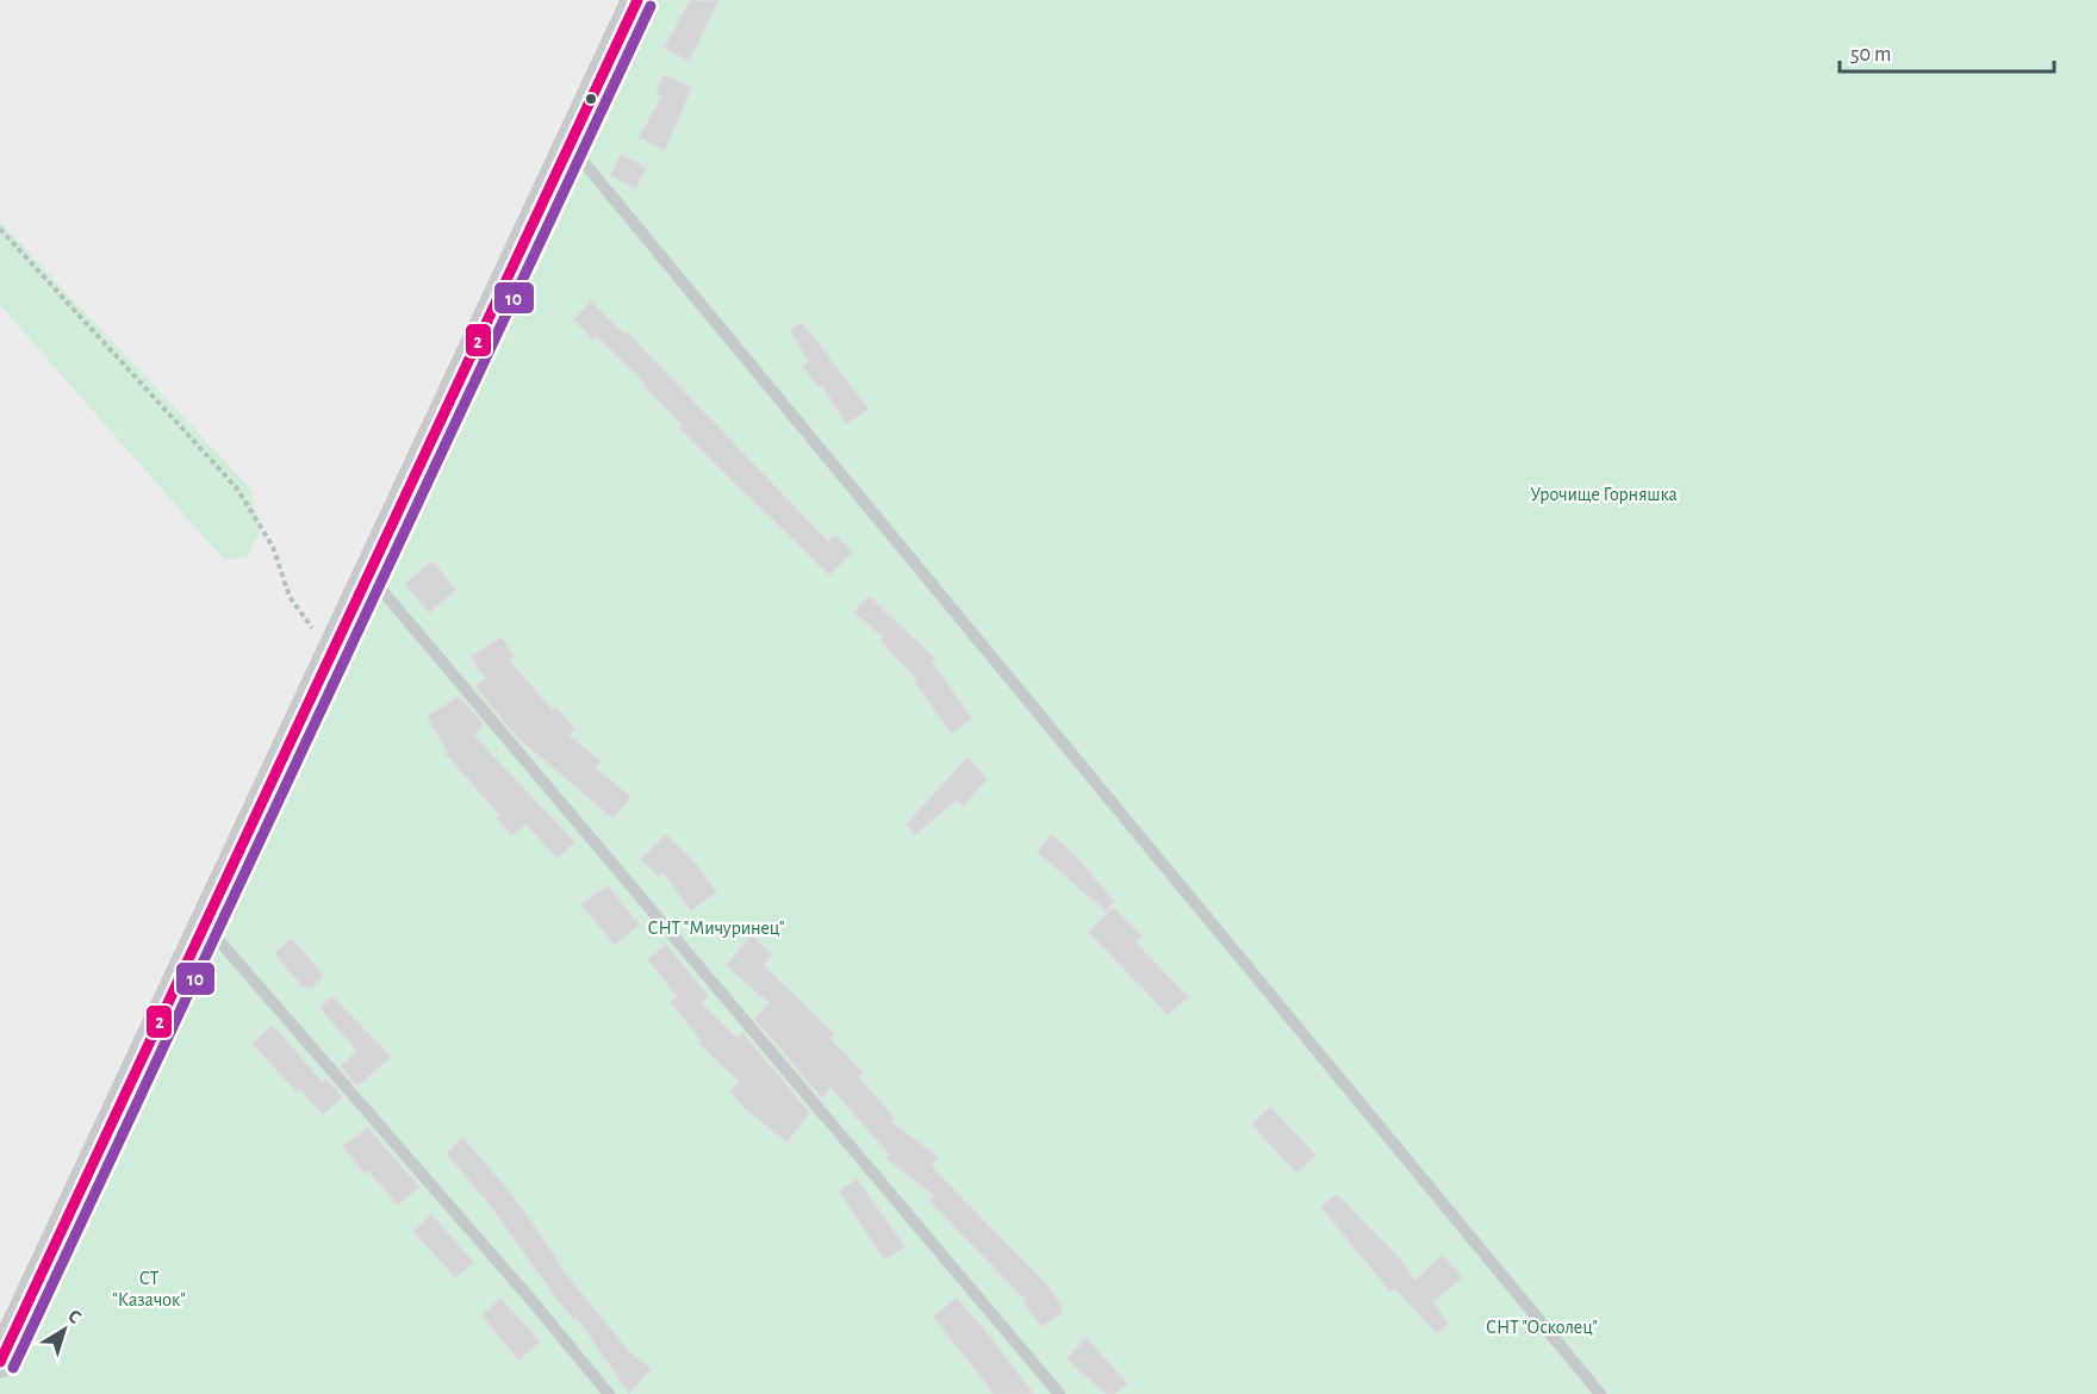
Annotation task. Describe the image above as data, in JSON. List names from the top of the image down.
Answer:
{
  "parks": [
    "Урочище Горняшка",
    "СНТ \"Мичуринец\"",
    "СТ \"Казачок\"",
    "СНТ \"Осколец\""
  ],
  "lines": ["transit line 2", "transit line 10"],
  "scale_bar": "50 m",
  "north": "top right"
}
